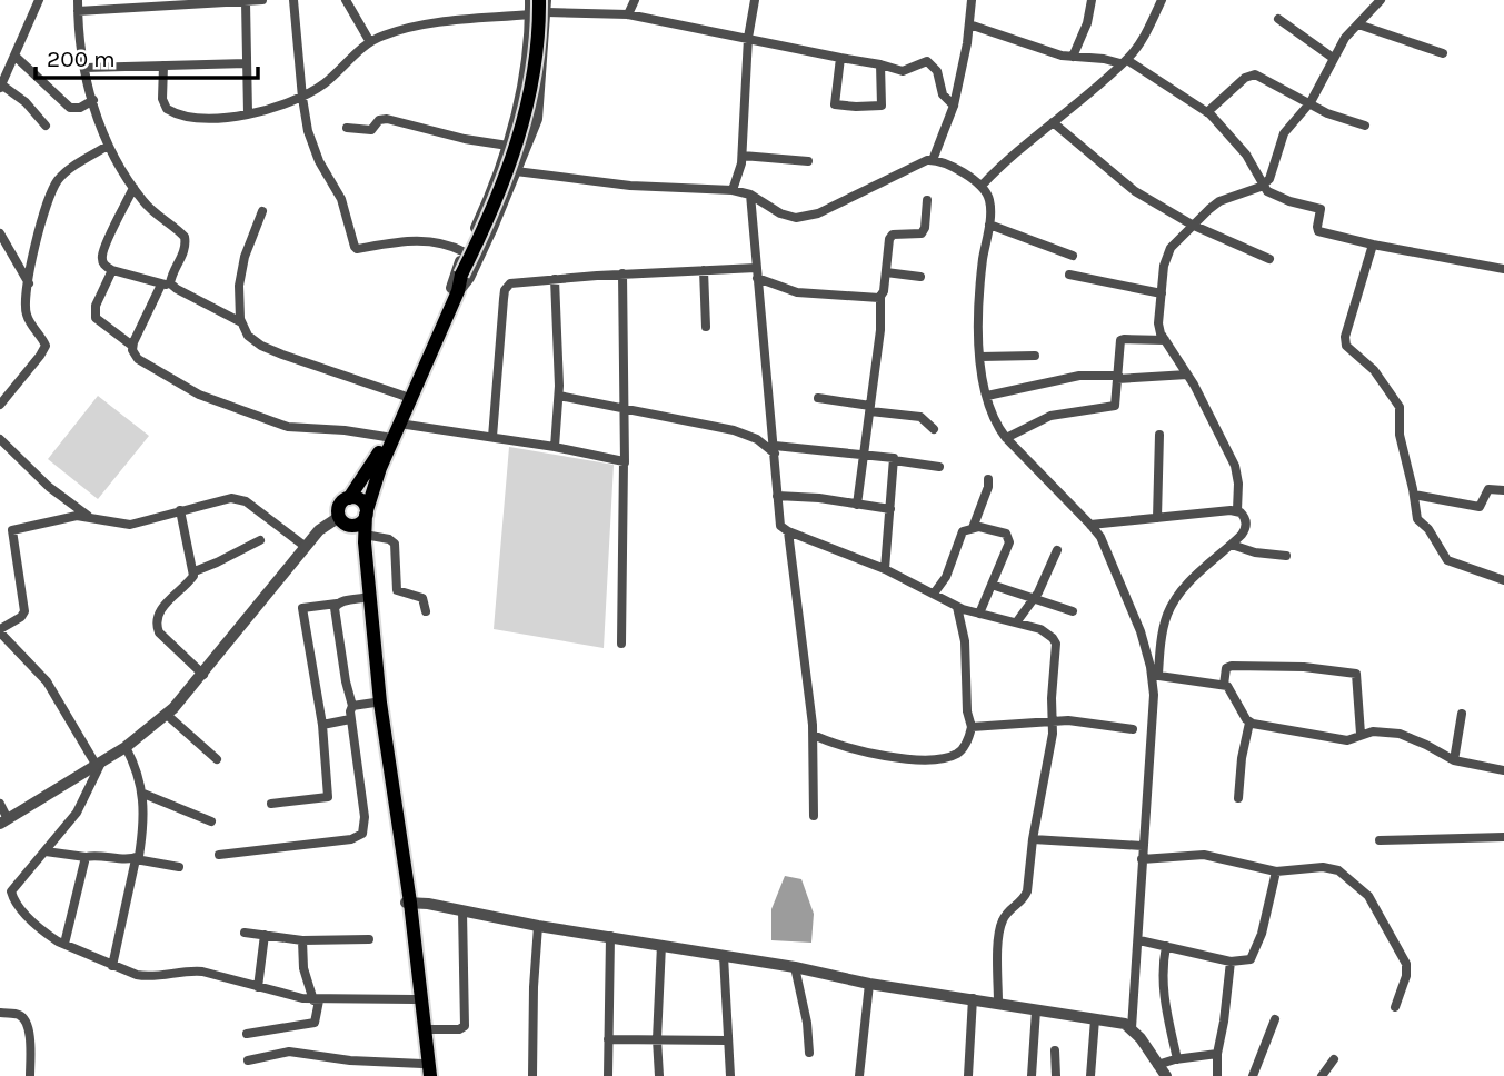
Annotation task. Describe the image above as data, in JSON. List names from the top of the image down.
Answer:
{
  "scale_bar": "200 m"
}
